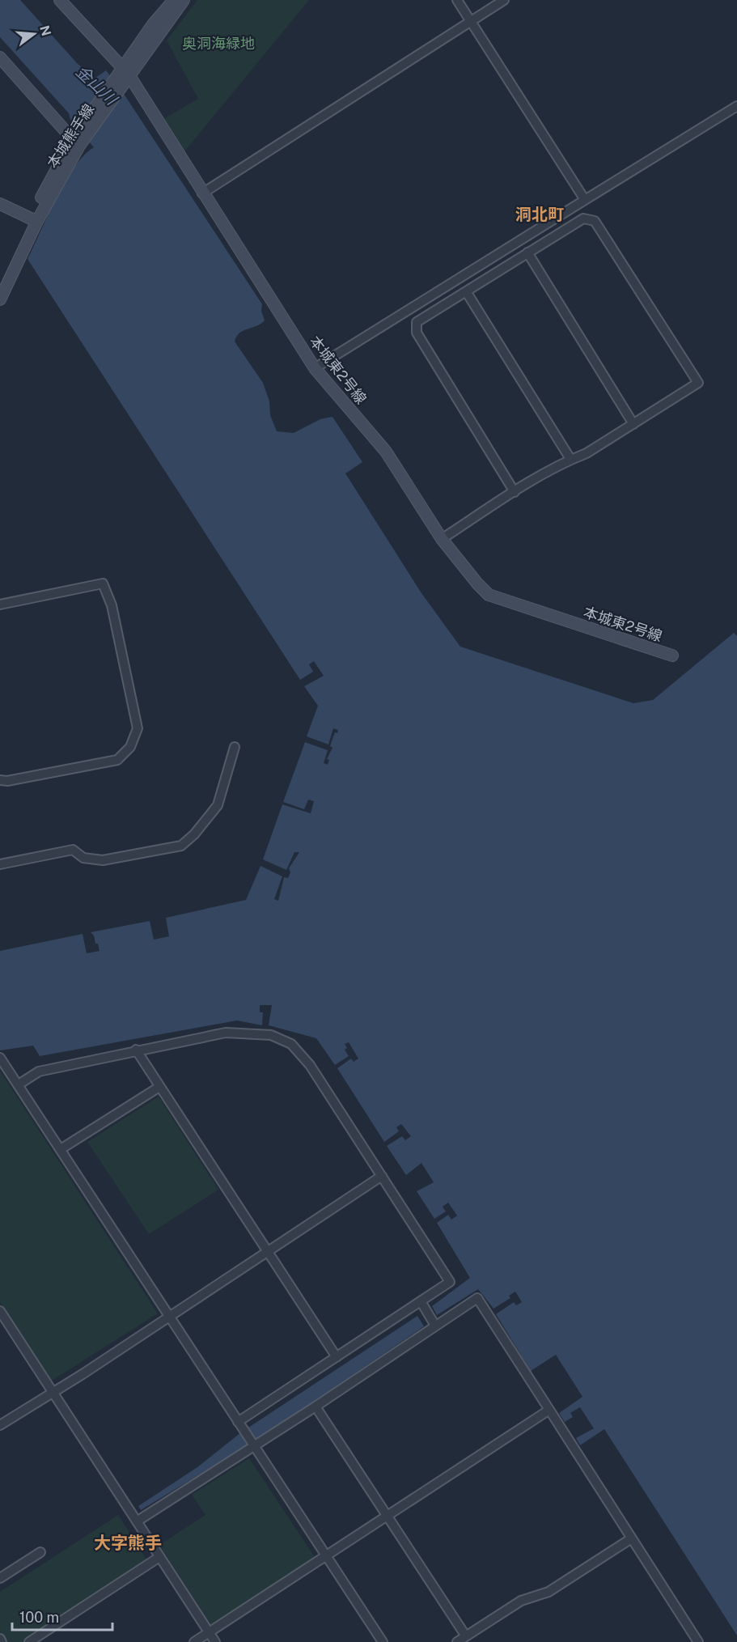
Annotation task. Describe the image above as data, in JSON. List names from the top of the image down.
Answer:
{
  "streets": {
    "street": ["本城熊手線", "本城東2号線"]
  },
  "crossings": [
    ["本城熊手線", "本城東2号線"]
  ],
  "districts": ["洞北町", "大字熊手"],
  "water": ["金山川"],
  "parks": ["奥洞海緑地"],
  "scale_bar": "100 m",
  "north": "right"
}
